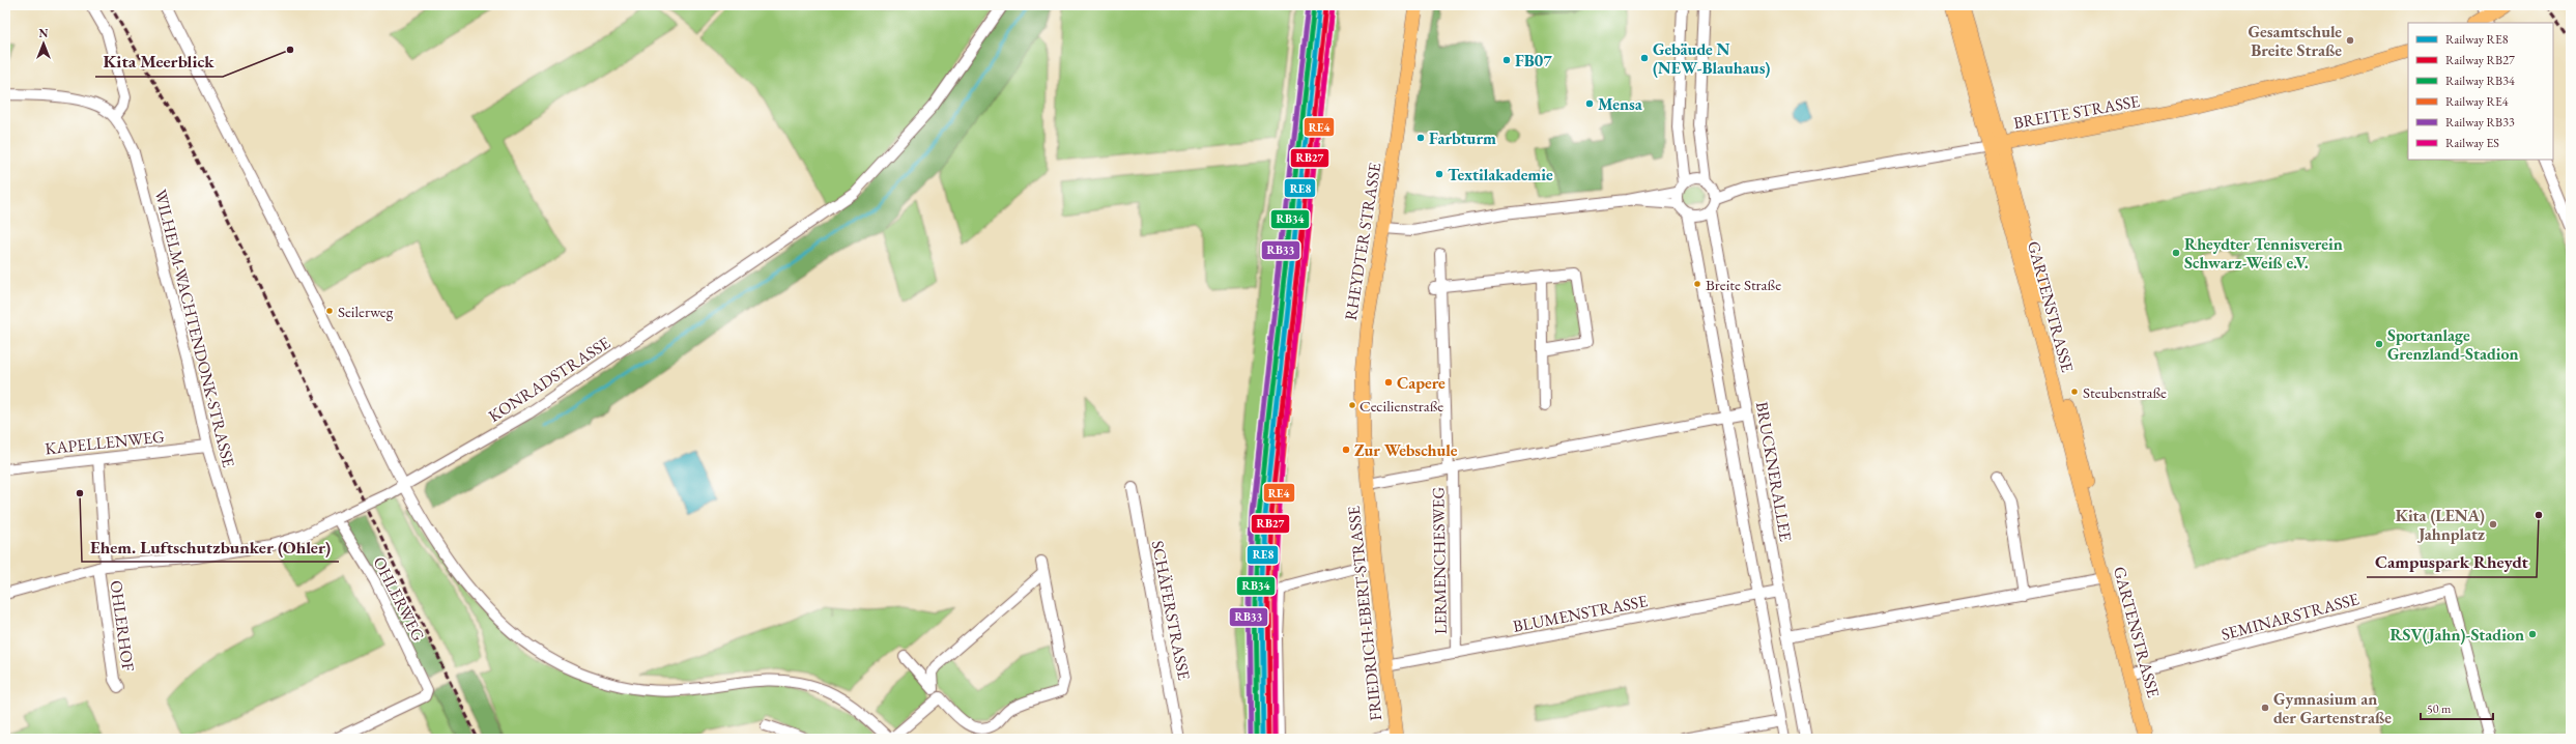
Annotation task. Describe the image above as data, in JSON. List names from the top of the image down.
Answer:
{
  "streets": {
    "main road": [
      "BREITE STRASSE",
      "RHEYDTER STRASSE",
      "GARTENSTRASSE",
      "FRIEDRICH-EBERT-STRASSE"
    ],
    "street": [
      "WILHELM-WACHTENDONK-STRASSE",
      "KONRADSTRASSE",
      "KAPELLENWEG",
      "BRUCKNERALLEE",
      "LERMENCHESWEG",
      "OHLERWEG",
      "SCHÄFERSTRASSE",
      "BLUMENSTRASSE",
      "SEMINARSTRASSE",
      "OHLERHOF"
    ]
  },
  "crossings": [
    ["BREITE STRASSE", "GARTENSTRASSE"],
    ["BREITE STRASSE", "BRUCKNERALLEE"],
    ["RHEYDTER STRASSE", "FRIEDRICH-EBERT-STRASSE"],
    ["GARTENSTRASSE", "SEMINARSTRASSE"],
    ["WILHELM-WACHTENDONK-STRASSE", "KONRADSTRASSE"],
    ["WILHELM-WACHTENDONK-STRASSE", "KAPELLENWEG"],
    ["KONRADSTRASSE", "OHLERWEG"],
    ["KONRADSTRASSE", "OHLERHOF"],
    ["KAPELLENWEG", "OHLERHOF"],
    ["BRUCKNERALLEE", "BLUMENSTRASSE"],
    ["LERMENCHESWEG", "BLUMENSTRASSE"],
    ["FRIEDRICH-EBERT-STRASSE", "BLUMENSTRASSE"]
  ],
  "places": [
    "Gesamtschule Breite Straße",
    "Kita Meerblick",
    "Gebäude N (NEW-Blauhaus)",
    "FB07",
    "Mensa",
    "Farbturm",
    "Textilakademie",
    "Rheydter Tennisverein Schwarz-Weiß e.V.",
    "Breite Straße",
    "Seilerweg",
    "Sportanlage Grenzland-Stadion",
    "Capere",
    "Steubenstraße",
    "Cecilienstraße",
    "Zur Webschule",
    "Ehem. Luftschutzbunker (Ohler)",
    "Campuspark Rheydt",
    "Kita (LENA) Jahnplatz",
    "RSV(Jahn)-Stadion",
    "Gymnasium an der Gartenstraße"
  ],
  "lines": [
    "rail line RE8",
    "rail line RB34",
    "rail line RB33",
    "rail line RB27",
    "rail line RE4",
    "rail line ES"
  ],
  "legend": [
    "Railway RE8",
    "Railway RB27",
    "Railway RB34",
    "Railway RE4",
    "Railway RB33",
    "Railway ES"
  ],
  "scale_bar": "50 m",
  "north": "top"
}
